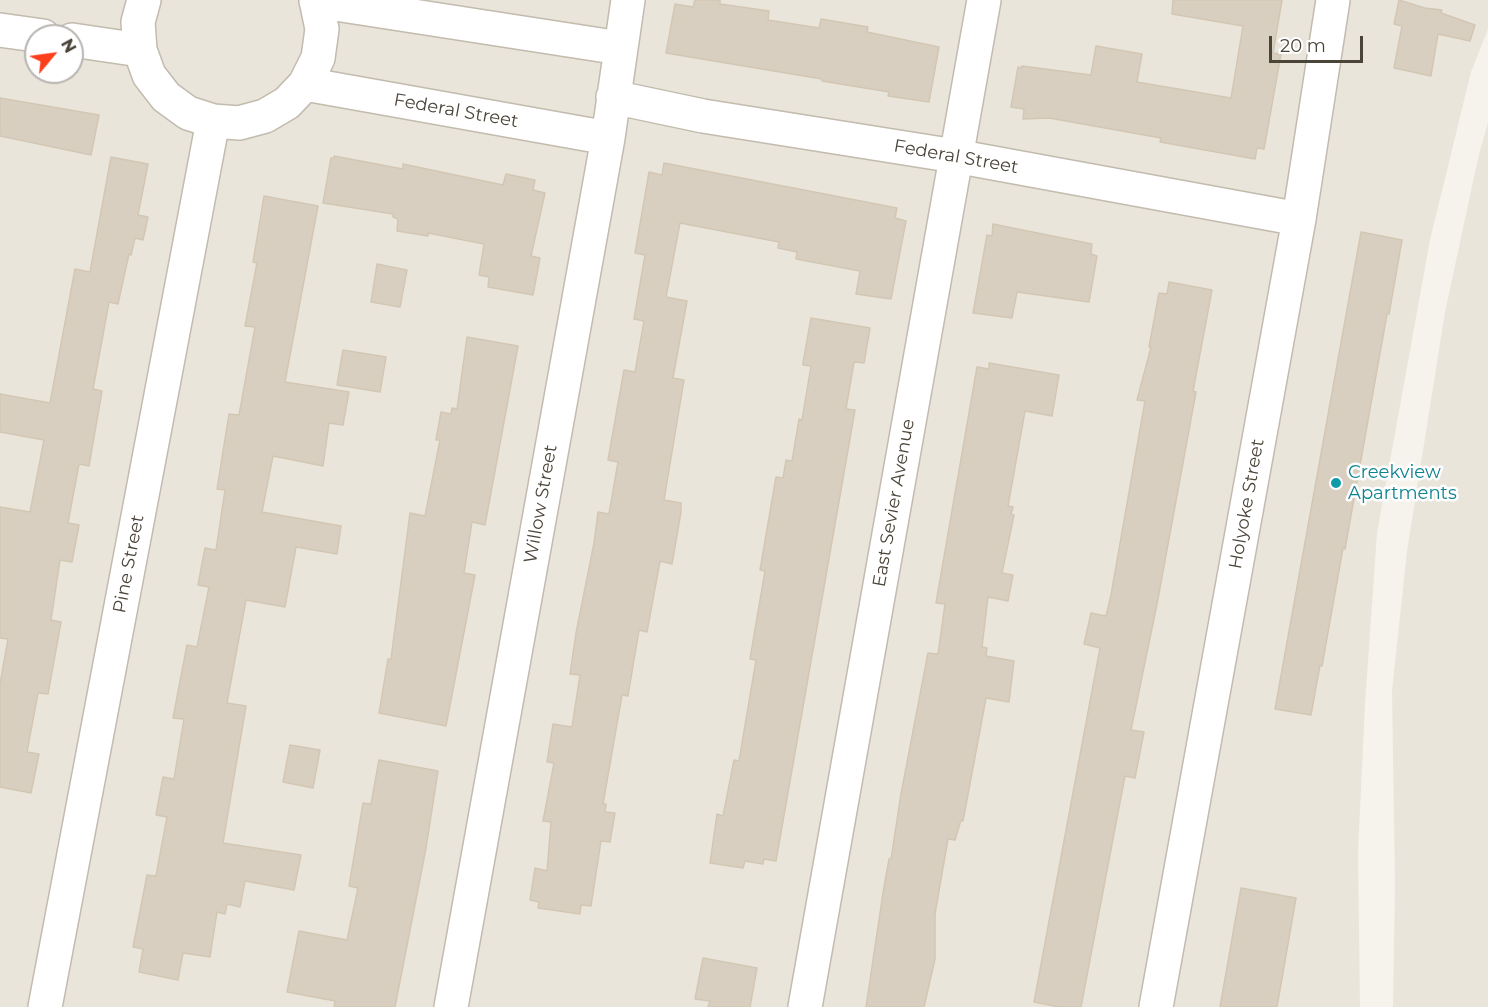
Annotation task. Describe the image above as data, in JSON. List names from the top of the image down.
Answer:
{
  "streets": {
    "street": [
      "Federal Street",
      "East Sevier Avenue",
      "Willow Street",
      "Holyoke Street",
      "Pine Street"
    ]
  },
  "crossings": [
    ["Federal Street", "East Sevier Avenue"],
    ["Federal Street", "Willow Street"],
    ["Federal Street", "Holyoke Street"]
  ],
  "places": ["Creekview Apartments"],
  "scale_bar": "20 m",
  "north": "top right"
}
